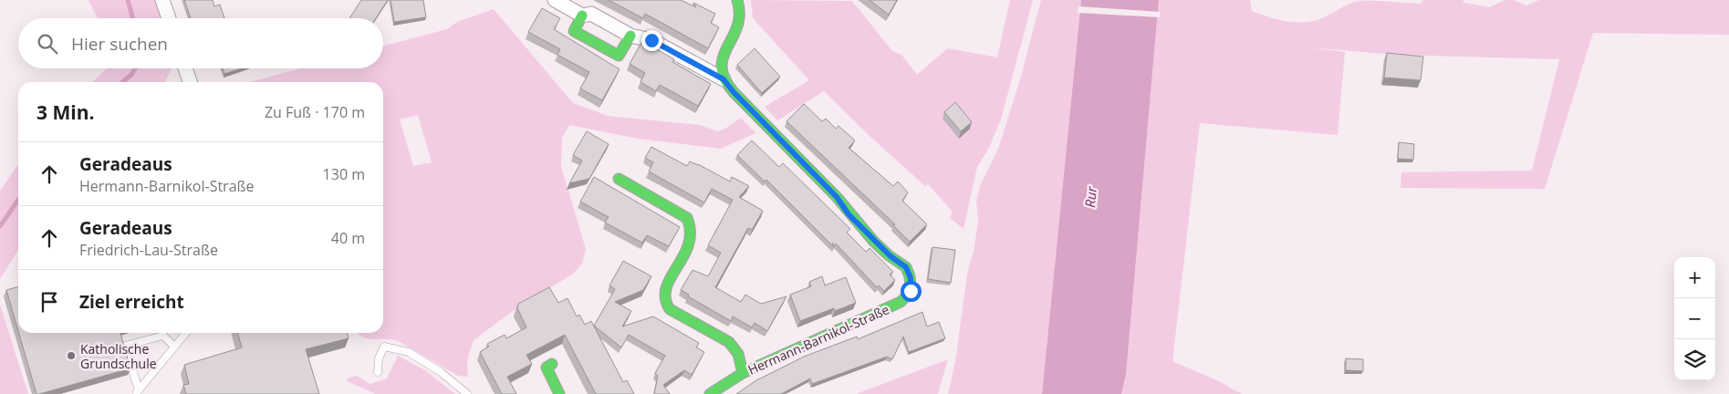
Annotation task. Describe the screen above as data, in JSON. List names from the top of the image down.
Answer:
{
  "streets": {
    "street": ["Hermann-Barnikol-Straße"]
  },
  "water": ["Rur"],
  "places": ["Katholische Grundschule"],
  "page": {
    "search": "Hier suchen",
    "heading": ["3 Min.", "Zu Fuß · 170 m"],
    "list": [
      ["Geradeaus", "Hermann-Barnikol-Straße", "130 m"],
      ["Geradeaus", "Friedrich-Lau-Straße", "40 m"],
      "Ziel erreicht"
    ],
    "map_buttons": ["+", "−"]
  }
}
